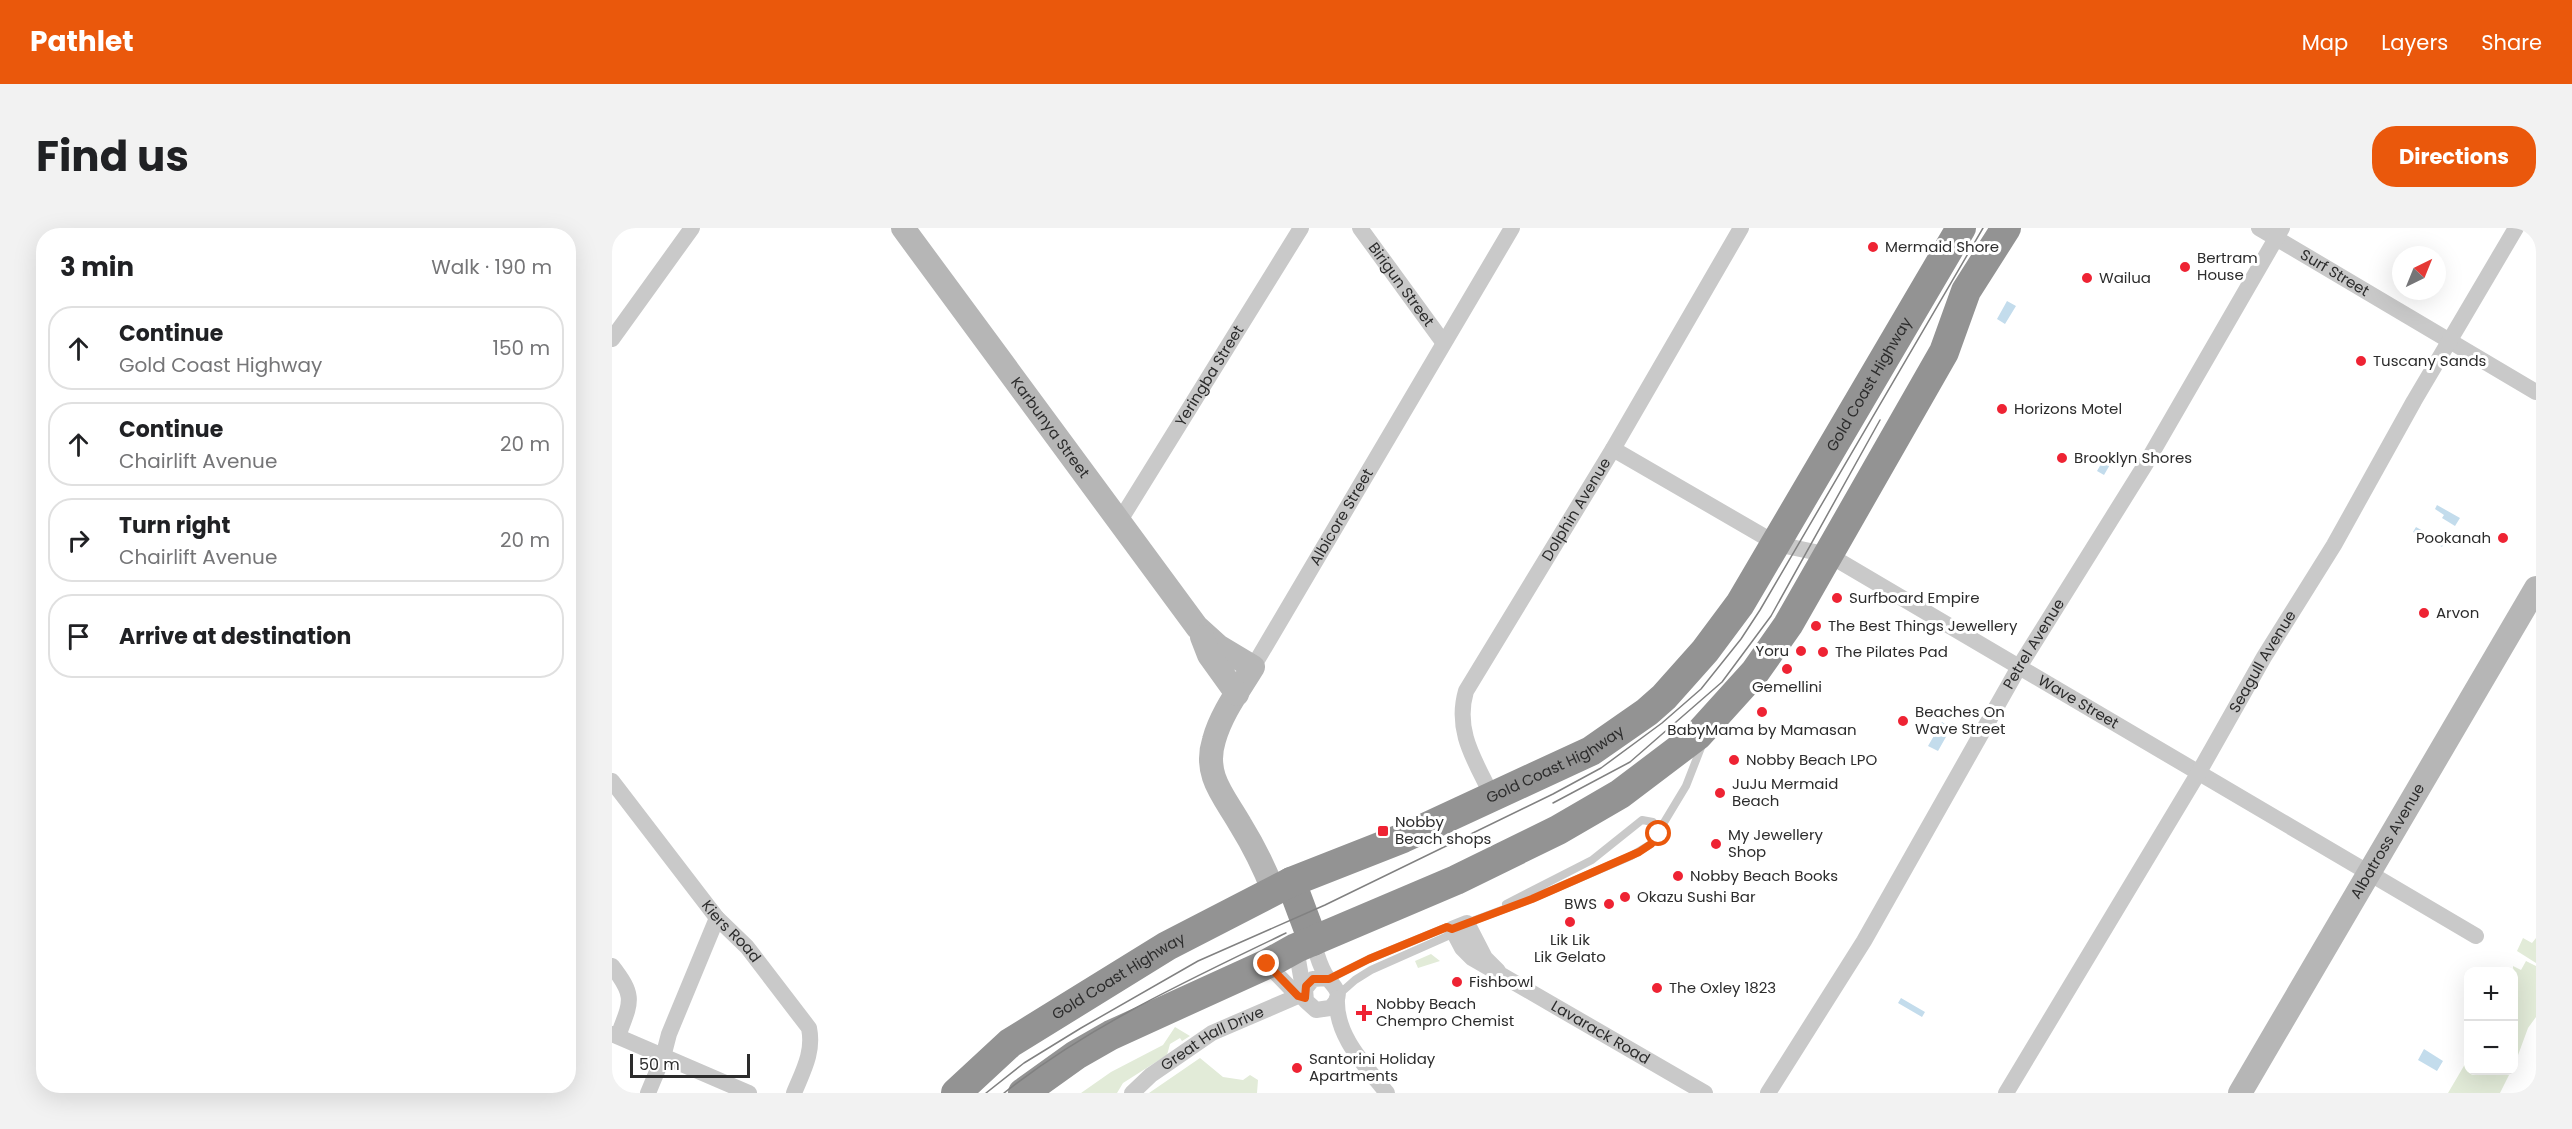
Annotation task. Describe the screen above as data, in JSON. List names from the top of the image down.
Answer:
{
  "streets": {
    "highway": ["Gold Coast Highway"],
    "street": [
      "Surf Street",
      "Birigun Street",
      "Yeringba Street",
      "Karbunya Street",
      "Dolphin Avenue",
      "Albicore Street",
      "Petrel Avenue",
      "Seagull Avenue",
      "Wave Street",
      "Albatross Avenue",
      "Kiers Road",
      "Lavarack Road",
      "Great Hall Drive"
    ]
  },
  "crossings": [
    ["Surf Street", "Petrel Avenue"],
    ["Surf Street", "Seagull Avenue"],
    ["Birigun Street", "Albicore Street"],
    ["Yeringba Street", "Karbunya Street"],
    ["Gold Coast Highway", "Dolphin Avenue"],
    ["Gold Coast Highway", "Albicore Street"],
    ["Gold Coast Highway", "Wave Street"],
    ["Karbunya Street", "Albicore Street"],
    ["Dolphin Avenue", "Wave Street"],
    ["Petrel Avenue", "Wave Street"],
    ["Seagull Avenue", "Wave Street"],
    ["Wave Street", "Albatross Avenue"]
  ],
  "places": {
    "other": [
      "Mermaid Shore",
      "Bertram House",
      "Wailua",
      "Tuscany Sands",
      "Horizons Motel",
      "Brooklyn Shores",
      "Pookanah",
      "Surfboard Empire",
      "Arvon",
      "The Best Things Jewellery",
      "Yoru",
      "The Pilates Pad",
      "Gemellini",
      "BabyMama by Mamasan",
      "Beaches On Wave Street",
      "Nobby Beach LPO",
      "JuJu Mermaid Beach",
      "My Jewellery Shop",
      "Nobby Beach Books",
      "Okazu Sushi Bar",
      "BWS",
      "Lik Lik Lik Gelato",
      "Fishbowl",
      "The Oxley 1823",
      "Santorini Holiday Apartments"
    ],
    "transit": ["Nobby Beach shops"],
    "health": ["Nobby Beach Chempro Chemist"]
  },
  "scale_bar": "50 m",
  "north": "top right",
  "page": {
    "header": "Pathlet",
    "nav": ["Map", "Layers", "Share"],
    "title": "Find us",
    "buttons": "Directions",
    "heading": ["3 min", "Walk · 190 m"],
    "list": [
      ["Continue", "Gold Coast Highway", "150 m"],
      ["Continue", "Chairlift Avenue", "20 m"],
      ["Turn right", "Chairlift Avenue", "20 m"],
      "Arrive at destination"
    ],
    "map_buttons": ["+", "−"],
    "scale": "50 m"
  }
}
